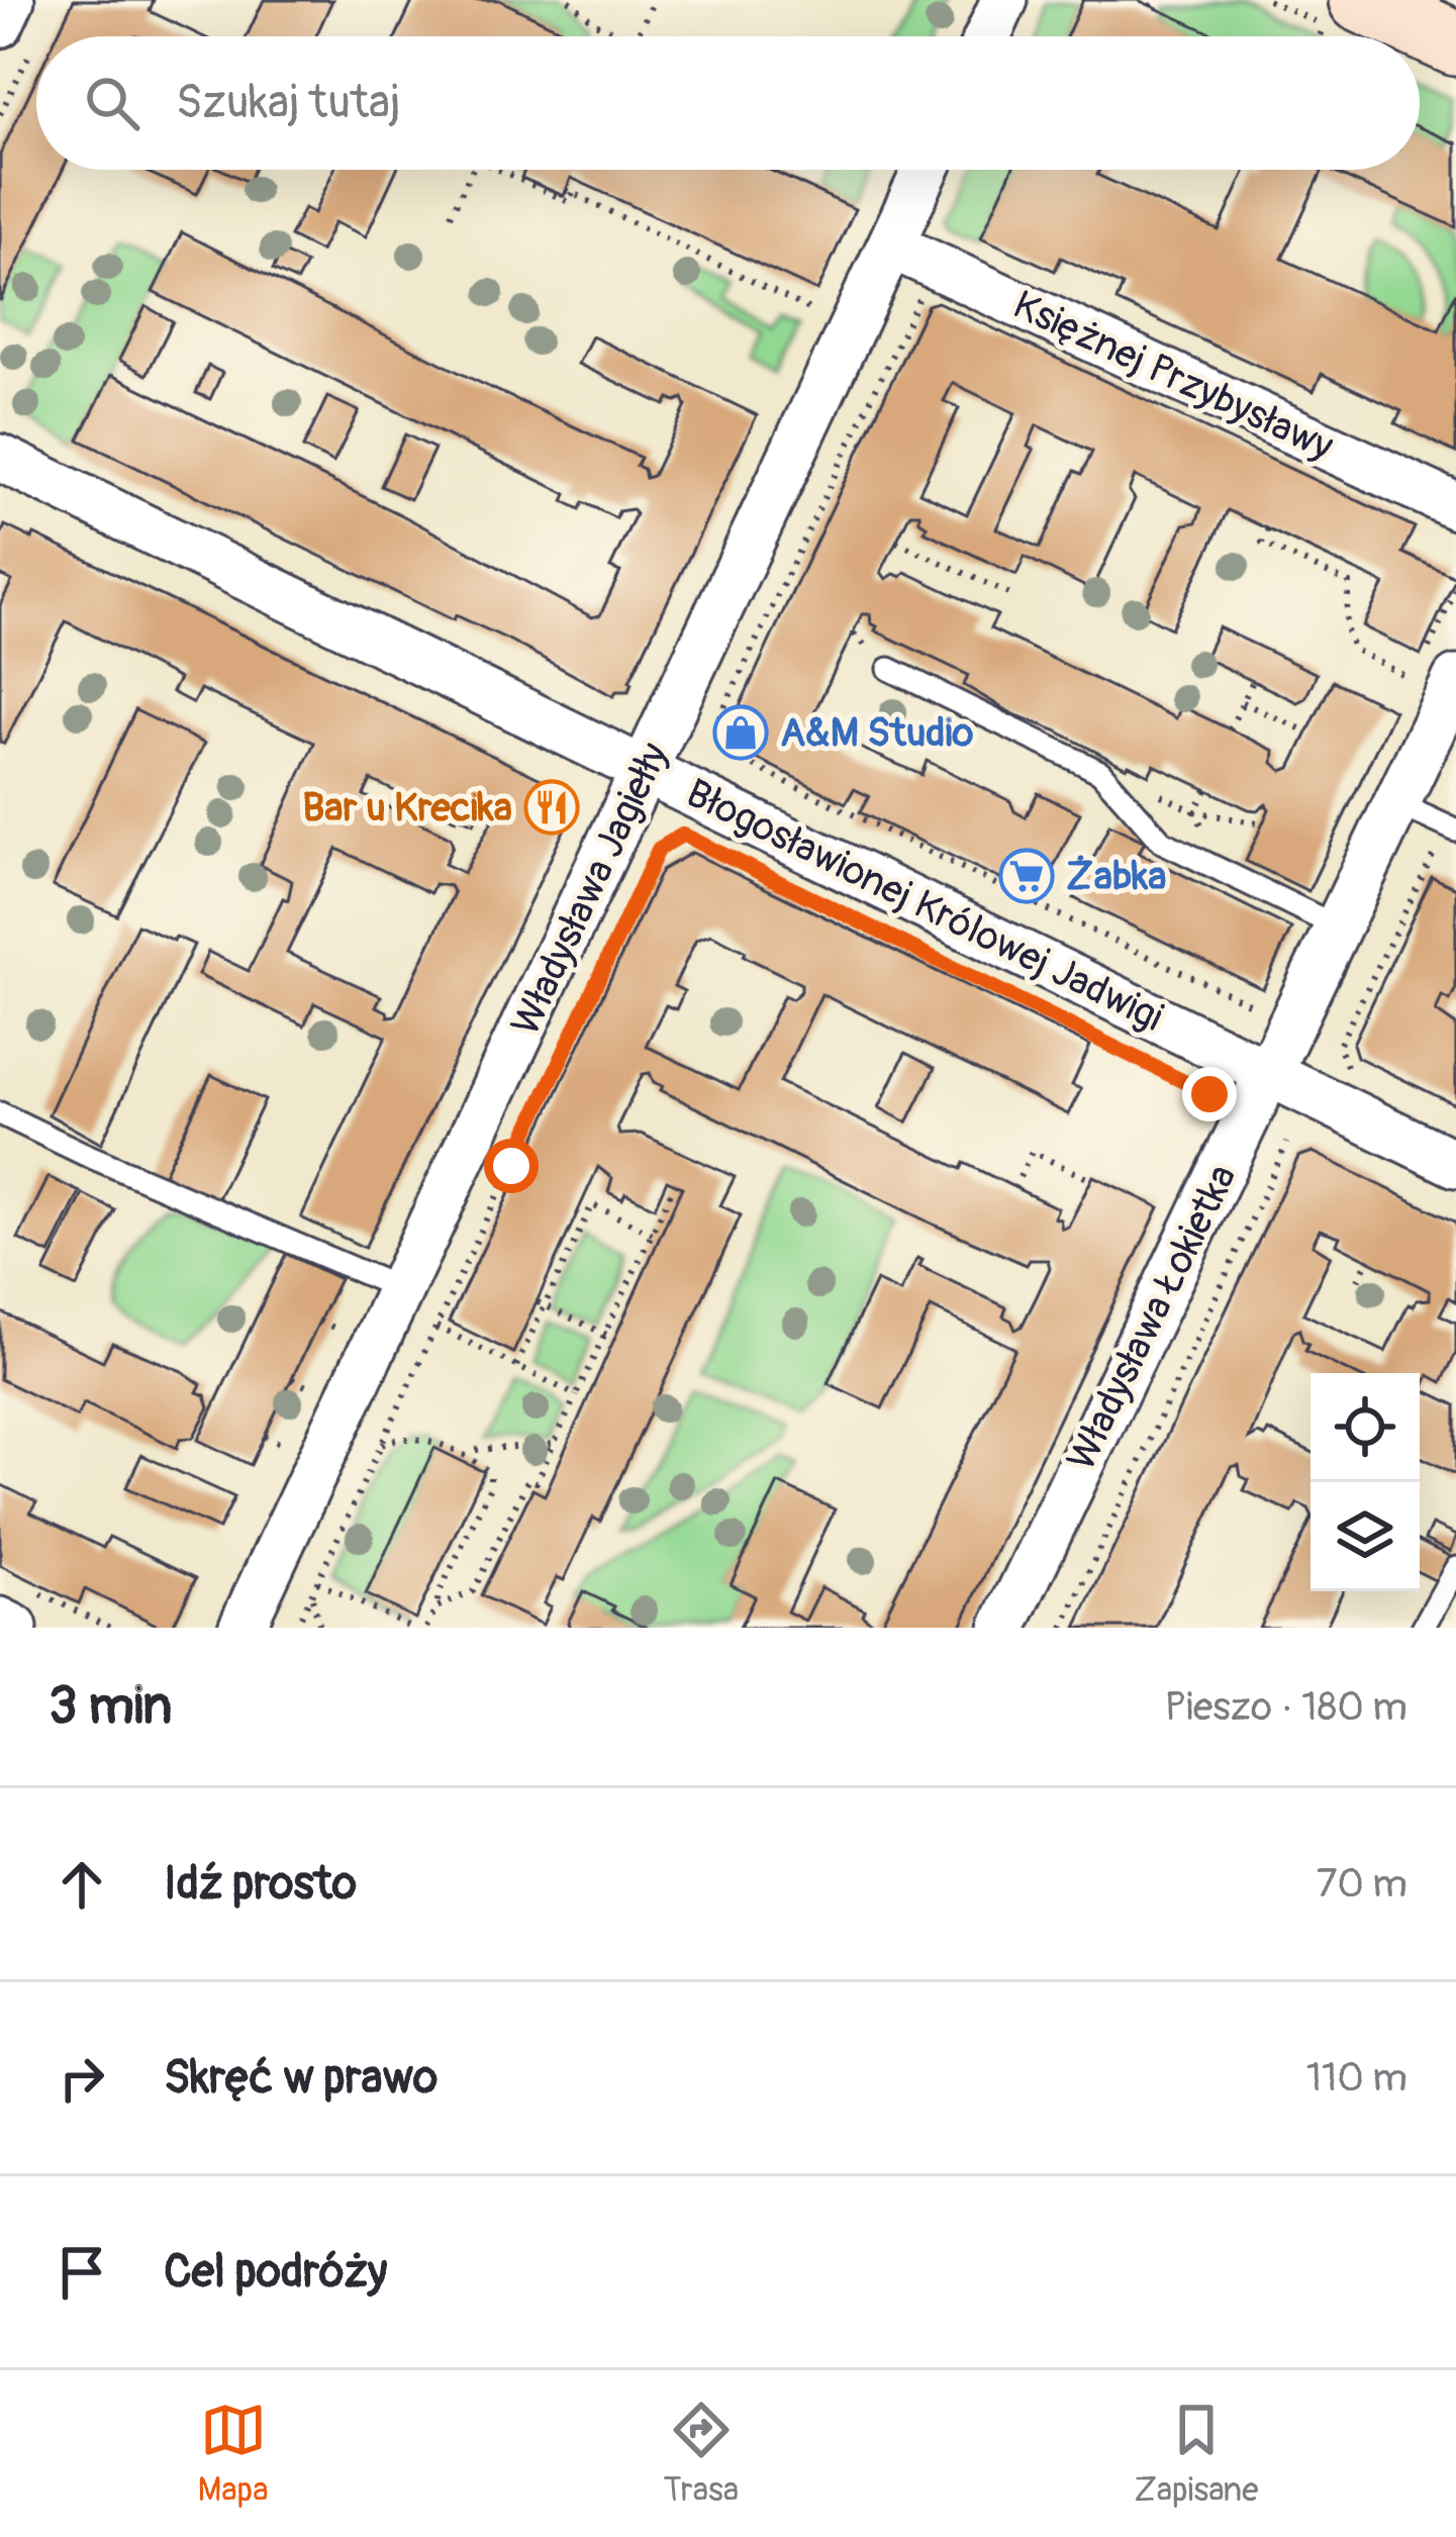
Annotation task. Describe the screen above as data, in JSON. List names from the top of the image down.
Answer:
{
  "streets": {
    "street": [
      "Księżnej Przybysławy",
      "Władysława Jagiełły",
      "Błogosławionej Królowej Jadwigi",
      "Władysława Łokietka"
    ]
  },
  "crossings": [
    ["Księżnej Przybysławy", "Władysława Jagiełły"],
    ["Władysława Jagiełły", "Błogosławionej Królowej Jadwigi"],
    ["Błogosławionej Królowej Jadwigi", "Władysława Łokietka"]
  ],
  "places": {
    "shop": ["A&M Studio"],
    "restaurant": ["Bar u Krecika"],
    "supermarket": ["Żabka"]
  },
  "page": {
    "search": "Szukaj tutaj",
    "heading": ["3 min", "Pieszo · 180 m"],
    "list": [
      ["Idź prosto", "70 m"],
      ["Skręć w prawo", "110 m"],
      "Cel podróży"
    ],
    "nav": ["Mapa", "Trasa", "Zapisane"]
  }
}
